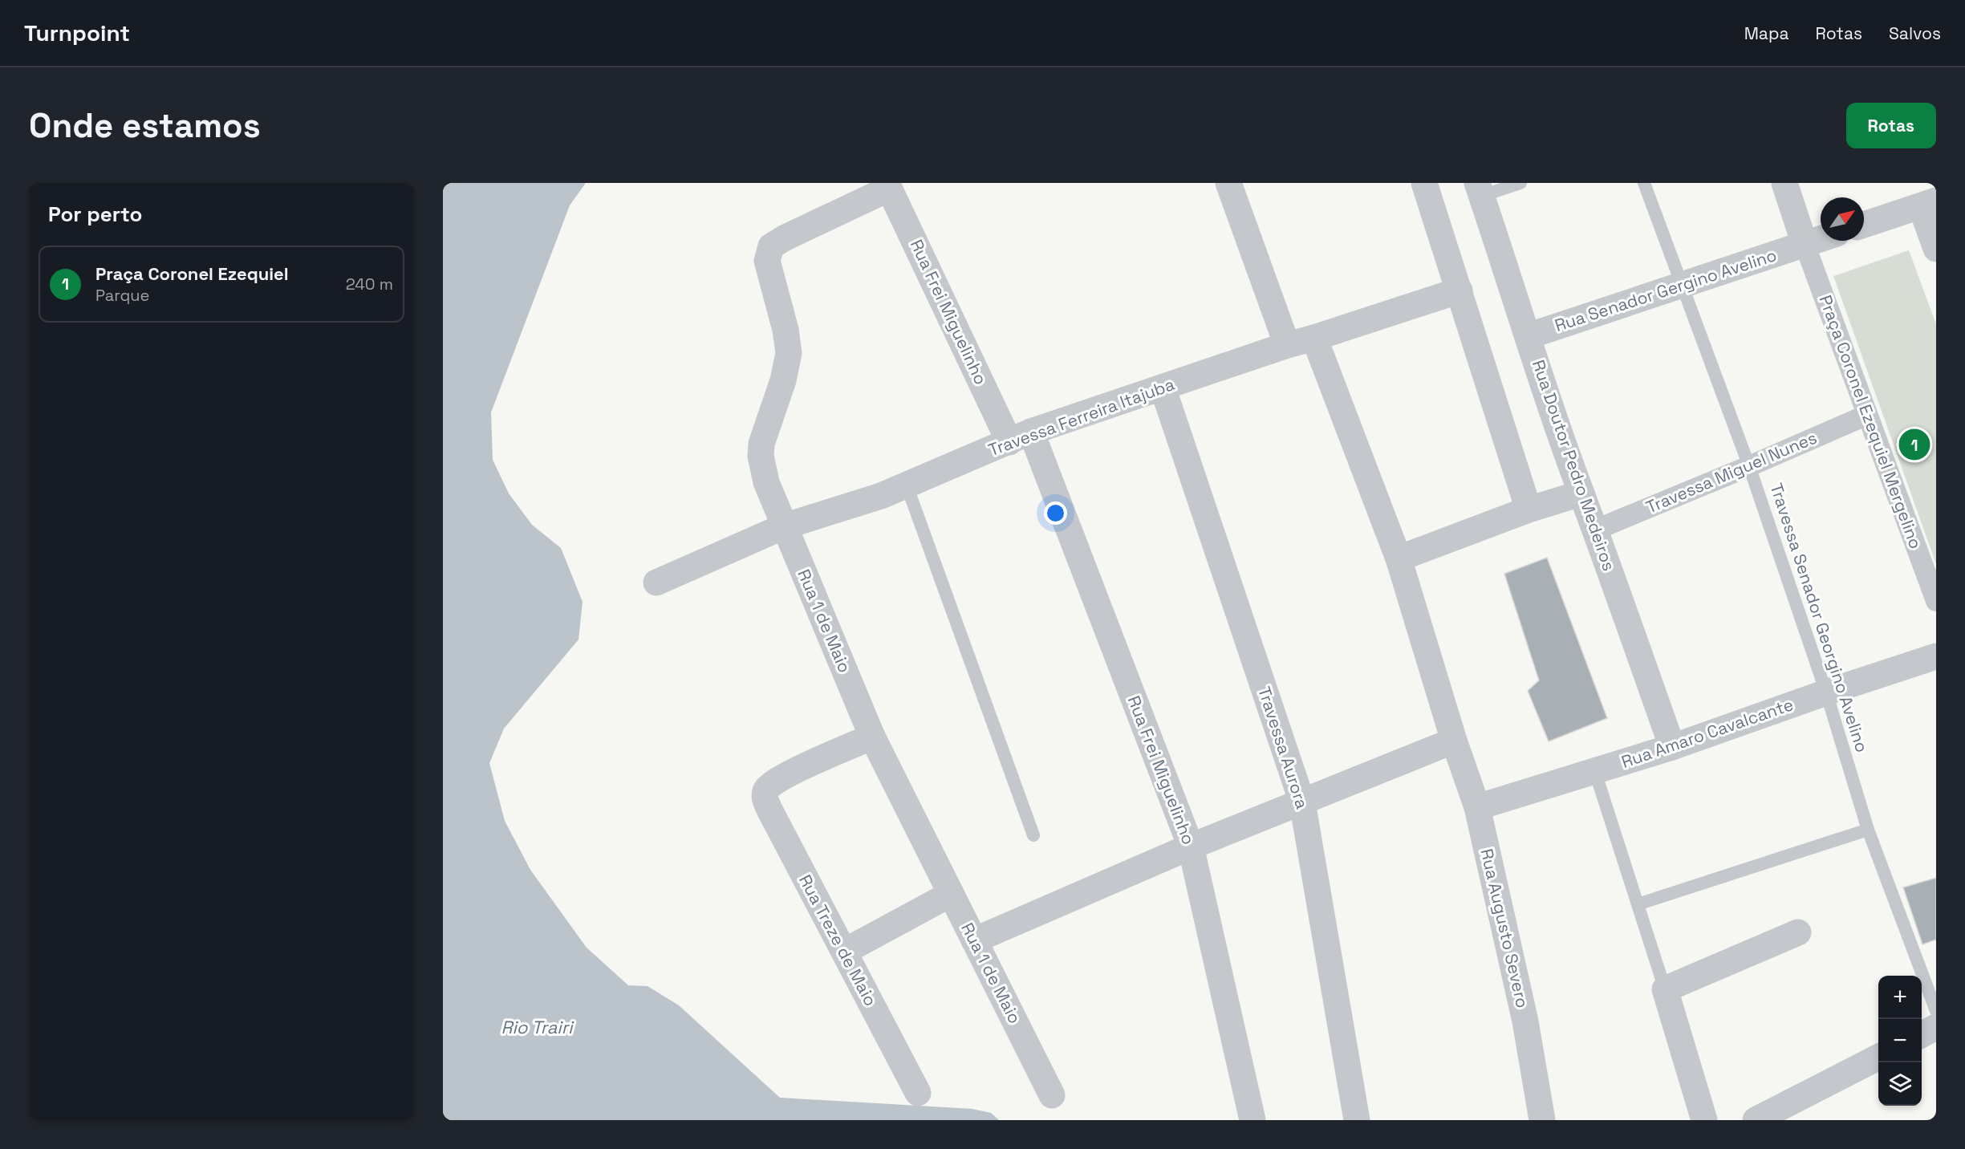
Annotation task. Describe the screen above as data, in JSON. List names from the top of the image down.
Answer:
{
  "streets": {
    "street": [
      "Rua Senador Gergino Avelino",
      "Rua Frei Miguelinho",
      "Travessa Ferreira Itajuba",
      "Praça Coronel Ezequiel Mergelino",
      "Rua Doutor Pedro Medeiros",
      "Travessa Miguel Nunes",
      "Rua 1 de Maio",
      "Rua Amaro Cavalcante",
      "Travessa Aurora",
      "Rua Augusto Severo",
      "Rua Treze de Maio"
    ],
    "lane": ["Travessa Senador Georgino Avelino"]
  },
  "crossings": [
    ["Rua Senador Gergino Avelino", "Praça Coronel Ezequiel Mergelino"],
    ["Rua Senador Gergino Avelino", "Rua Doutor Pedro Medeiros"],
    ["Rua Senador Gergino Avelino", "Travessa Senador Georgino Avelino"],
    ["Rua Frei Miguelinho", "Travessa Ferreira Itajuba"],
    ["Rua Frei Miguelinho", "Rua 1 de Maio"],
    ["Travessa Ferreira Itajuba", "Rua 1 de Maio"],
    ["Travessa Ferreira Itajuba", "Travessa Aurora"],
    ["Travessa Ferreira Itajuba", "Rua Augusto Severo"],
    ["Praça Coronel Ezequiel Mergelino", "Travessa Miguel Nunes"],
    ["Rua Doutor Pedro Medeiros", "Travessa Miguel Nunes"],
    ["Rua Doutor Pedro Medeiros", "Rua Amaro Cavalcante"],
    ["Travessa Miguel Nunes", "Travessa Senador Georgino Avelino"],
    ["Travessa Senador Georgino Avelino", "Rua Amaro Cavalcante"],
    ["Rua 1 de Maio", "Rua Treze de Maio"],
    ["Rua Amaro Cavalcante", "Rua Augusto Severo"]
  ],
  "water": ["Rio Trairi"],
  "north": "top right",
  "page": {
    "header": "Turnpoint",
    "nav": ["Mapa", "Rotas", "Salvos"],
    "buttons": "Rotas",
    "title": "Onde estamos",
    "heading": "Por perto",
    "list": [
      {
        "mark": "1",
        "name": "Praça Coronel Ezequiel",
        "note": "Parque",
        "value": "240 m"
      }
    ],
    "pins": "1",
    "map_buttons": ["+", "−"]
  }
}
